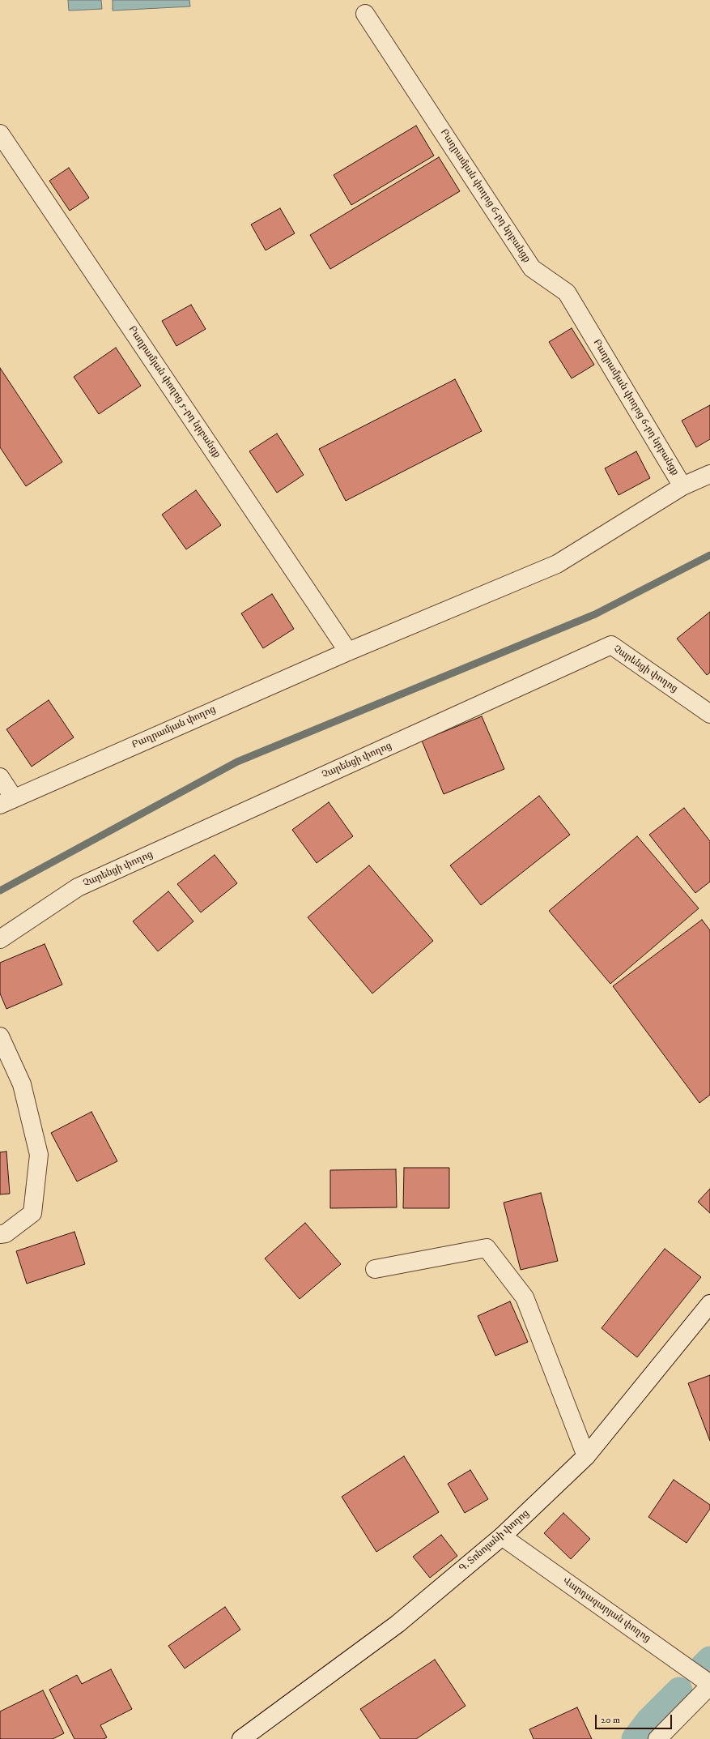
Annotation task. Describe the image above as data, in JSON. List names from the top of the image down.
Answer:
{
  "streets": {
    "street": [
      "Բաղրամյան փողոց 6-րդ նրբանցք",
      "Բաղրամյան փողոց 5-րդ նրբանցք",
      "Չարենցի փողոց",
      "Բաղրամյան փողոց",
      "Գ. Տոնոյանի փողոց",
      "Վարդազարյան փողոց"
    ]
  },
  "crossings": [
    ["Բաղրամյան փողոց 6-րդ նրբանցք", "Բաղրամյան փողոց"],
    ["Բաղրամյան փողոց 5-րդ նրբանցք", "Բաղրամյան փողոց"],
    ["Գ. Տոնոյանի փողոց", "Վարդազարյան փողոց"]
  ],
  "scale_bar": "20 m"
}
